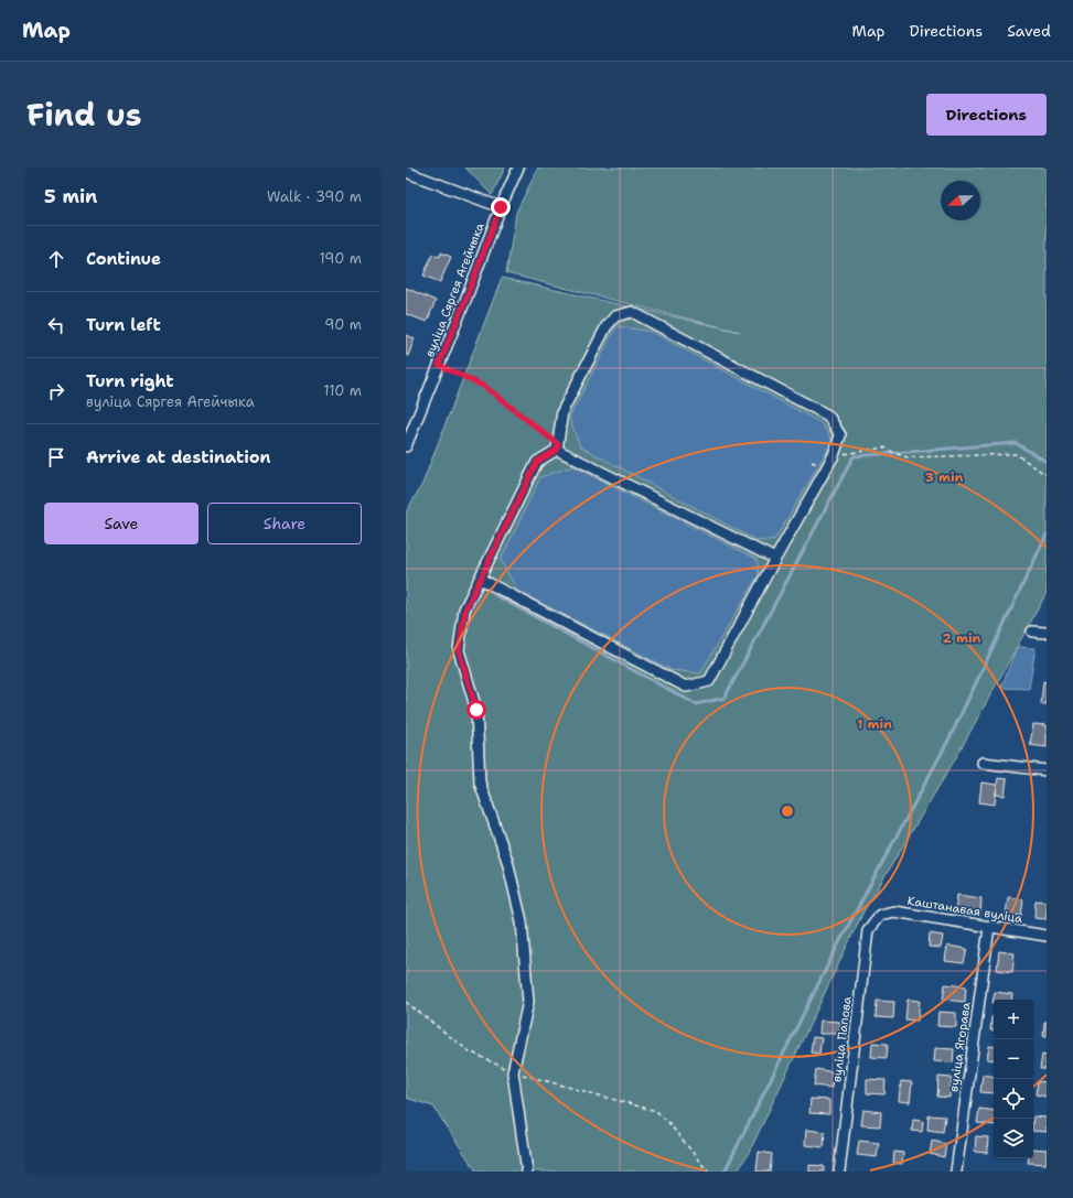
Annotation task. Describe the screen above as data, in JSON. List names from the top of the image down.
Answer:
{
  "streets": {
    "street": [
      "вуліца Сяргея Агейчыка",
      "Каштанавая вуліца",
      "вуліца Папова",
      "вуліца Ягорава"
    ]
  },
  "crossings": [
    ["Каштанавая вуліца", "вуліца Папова"],
    ["Каштанавая вуліца", "вуліца Ягорава"]
  ],
  "north": "left",
  "page": {
    "header": "Map",
    "nav": ["Map", "Directions", "Saved"],
    "title": "Find us",
    "buttons": [
      "Directions",
      ["Save", "Share"]
    ],
    "heading": ["5 min", "Walk · 390 m"],
    "list": [
      ["Continue", "190 m"],
      ["Turn left", "90 m"],
      ["Turn right", "вуліца Сяргея Агейчыка", "110 m"],
      "Arrive at destination"
    ],
    "map_buttons": ["+", "−"]
  },
  "rings": ["3 min", "2 min", "1 min"]
}
